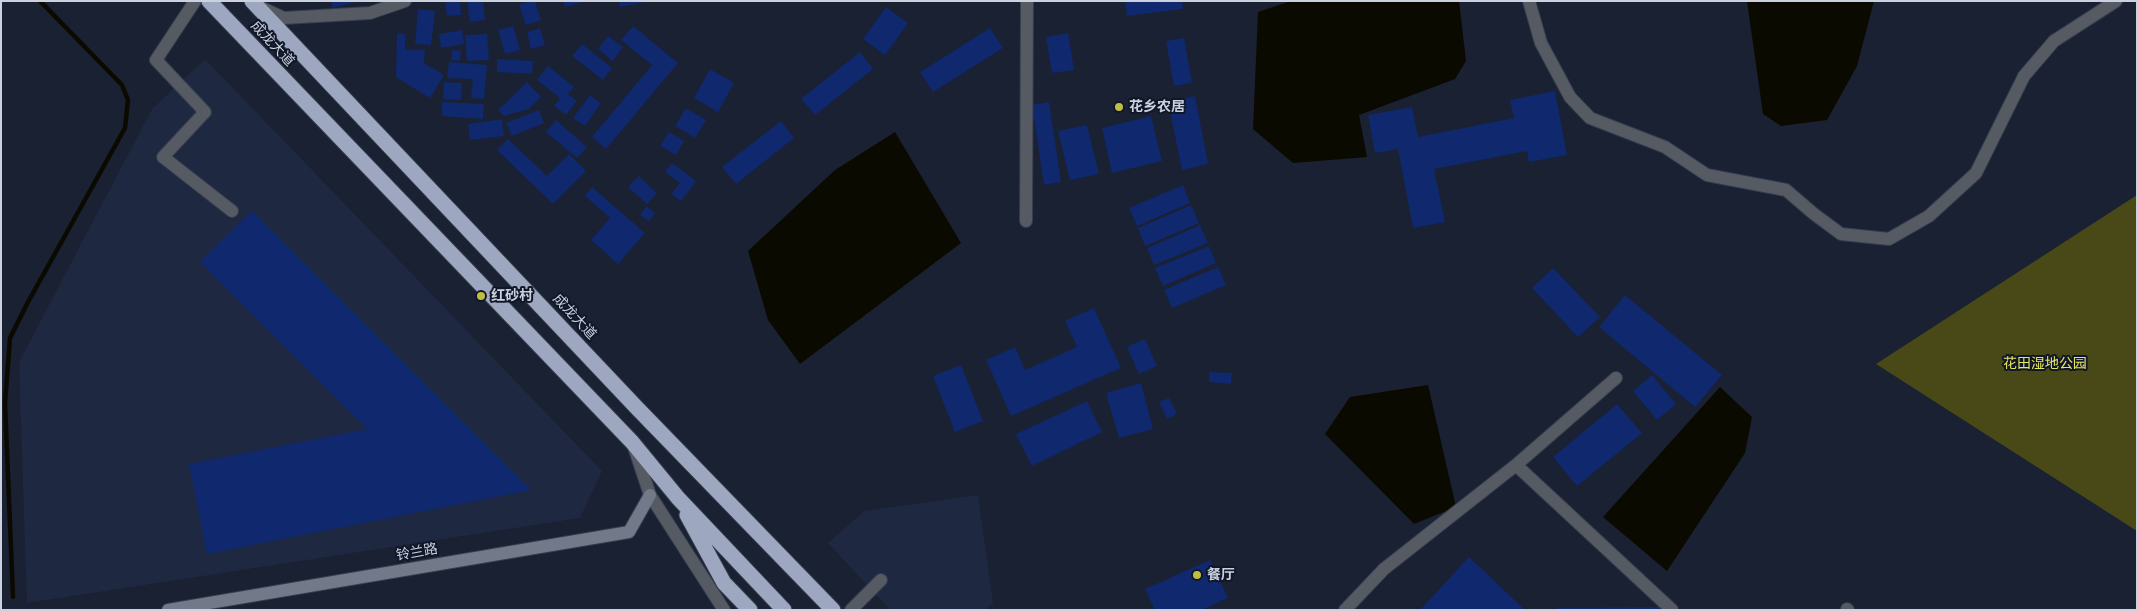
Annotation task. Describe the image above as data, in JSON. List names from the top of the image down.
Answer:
{
  "streets": {
    "highway": ["成龙大道"],
    "street": ["铃兰路"]
  },
  "parks": ["花田湿地公园"],
  "places": ["花乡农居", "红砂村", "餐厅"]
}
